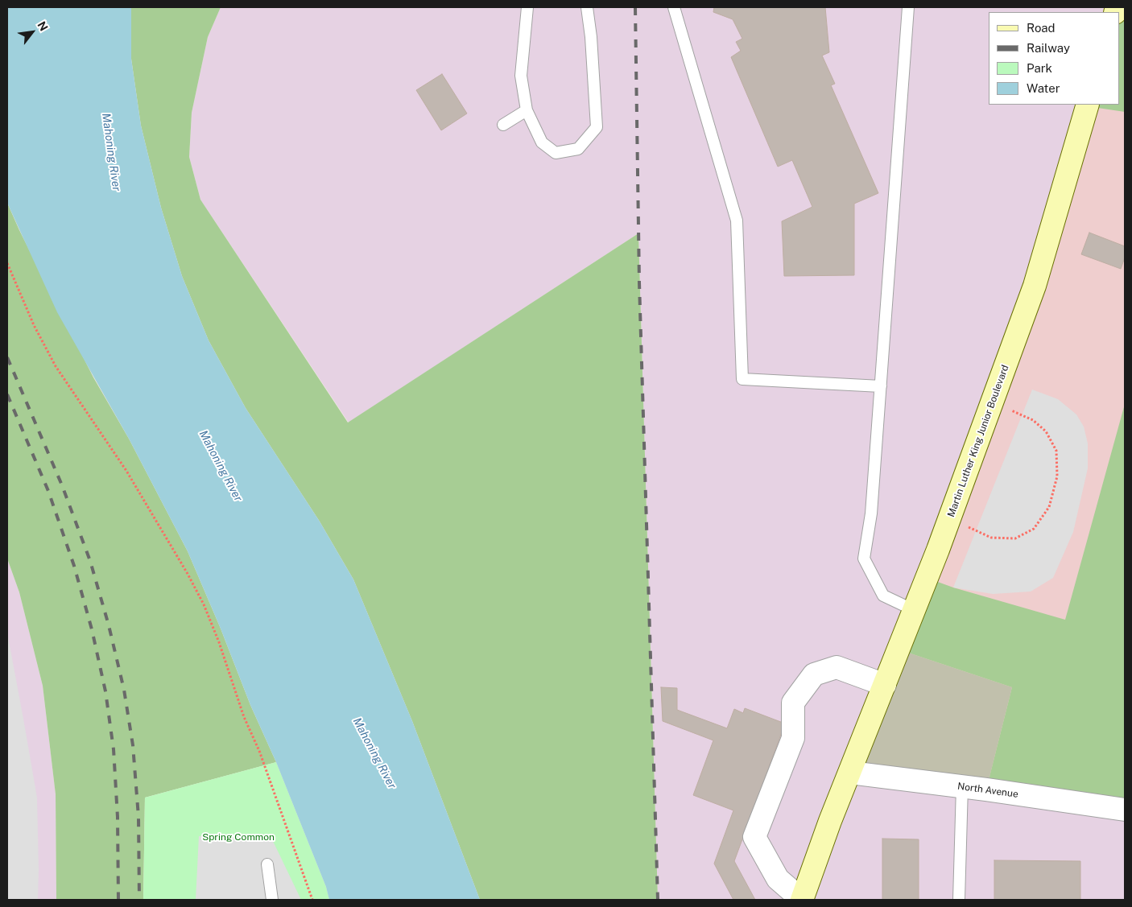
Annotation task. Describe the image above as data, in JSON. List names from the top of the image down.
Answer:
{
  "streets": {
    "main road": ["Martin Luther King Junior Boulevard"],
    "street": ["North Avenue"]
  },
  "crossings": [
    ["Martin Luther King Junior Boulevard", "North Avenue"]
  ],
  "water": ["Mahoning River"],
  "parks": ["Spring Common"],
  "legend": [
    "Road",
    "Railway",
    "Park",
    "Water"
  ],
  "north": "top right"
}
